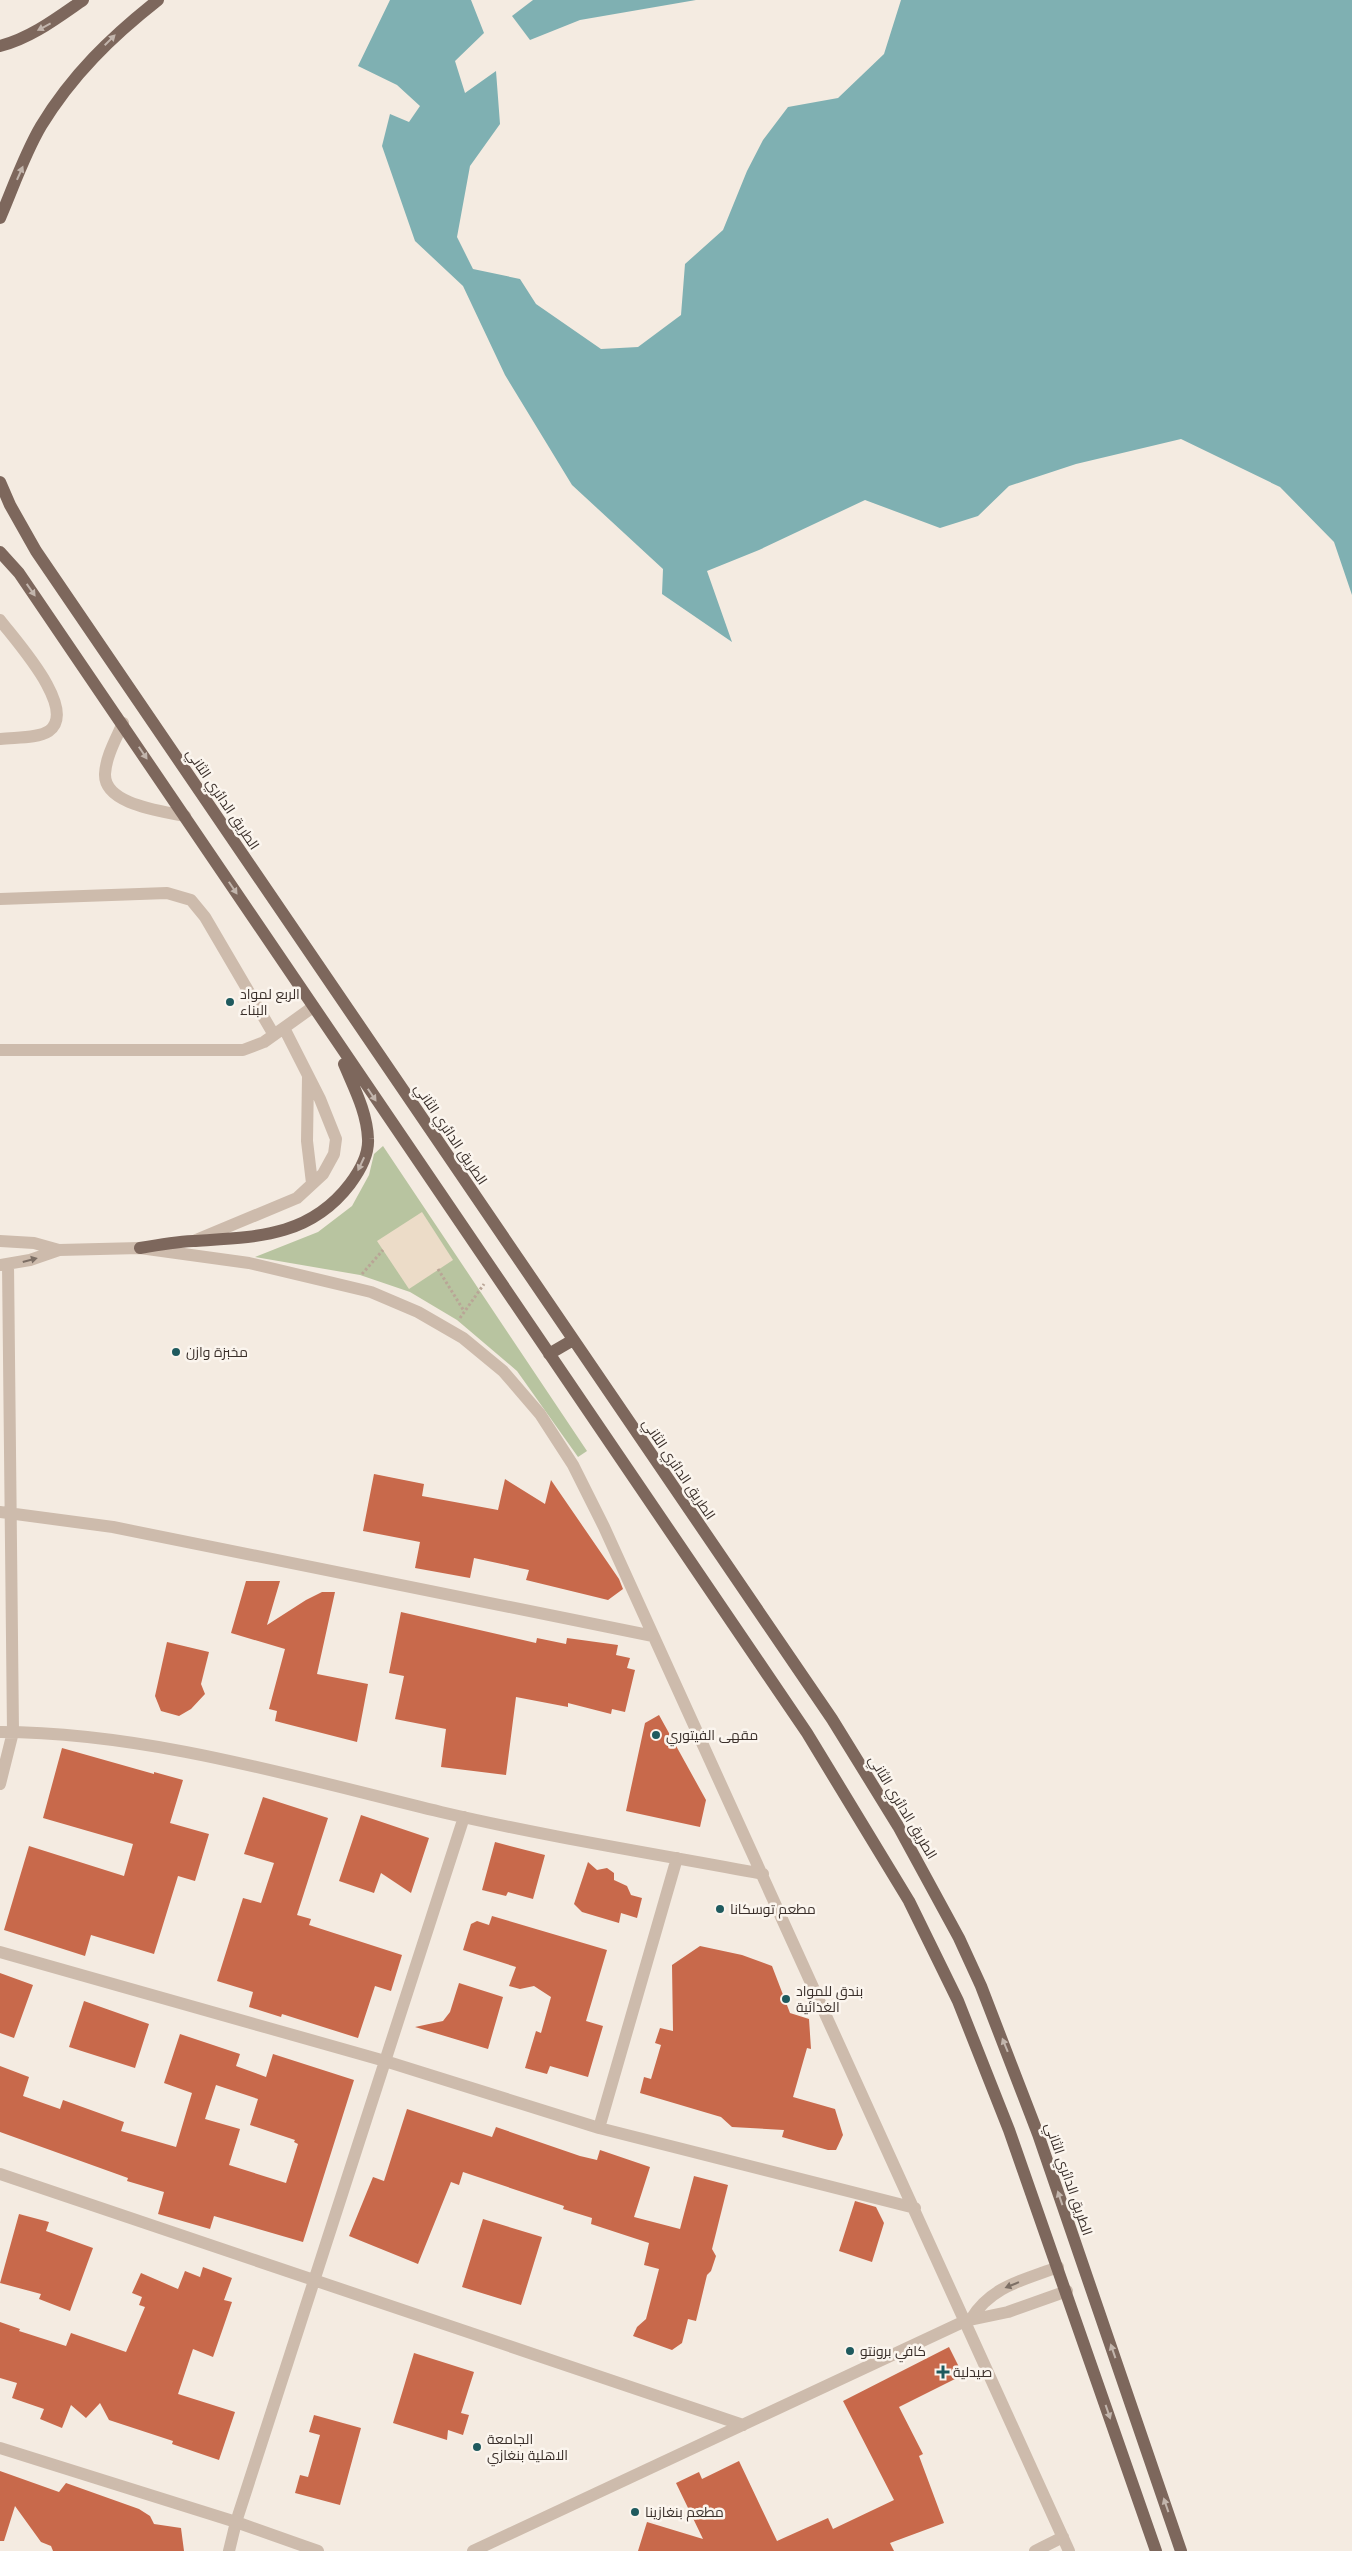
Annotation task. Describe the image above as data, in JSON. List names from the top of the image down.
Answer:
{
  "streets": {
    "main road": ["الطريق الدائري الثاني"]
  },
  "places": {
    "other": [
      "الربع لمواد البناء",
      "مخبزة وازن",
      "مقهى الفيتوري",
      "مطعم توسكانا",
      "بندق للمواد الغذائية",
      "كافي برونتو",
      "الجامعة الاهلية بنغازي",
      "مطعم بنغازينا"
    ],
    "health": ["صيدلية"]
  }
}
